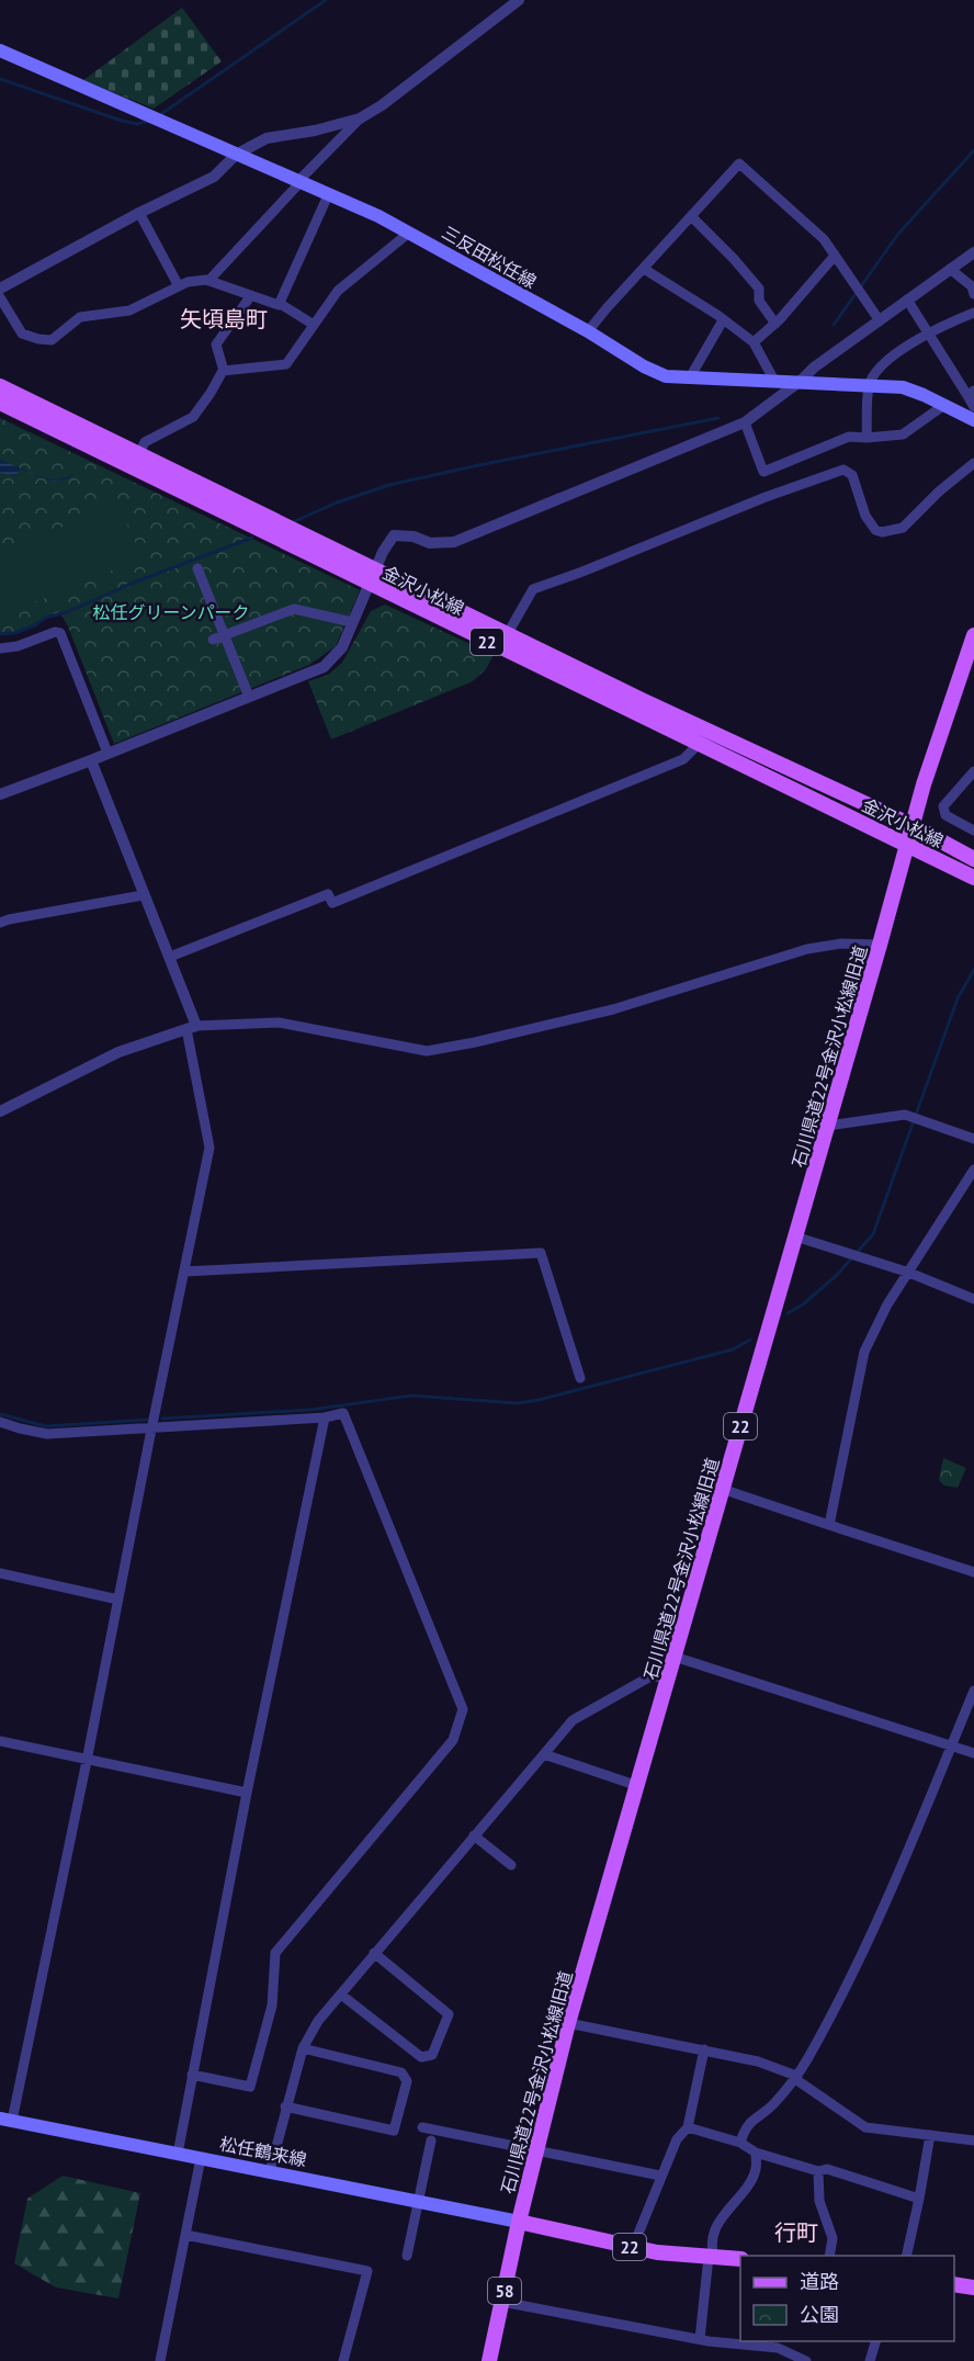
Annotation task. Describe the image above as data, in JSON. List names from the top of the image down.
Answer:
{
  "streets": {
    "main road": [
      "三反田松任線",
      "金沢小松線",
      "22",
      "石川県道22号金沢小松線旧道",
      "松任鶴来線",
      "58"
    ]
  },
  "crossings": [
    ["金沢小松線", "石川県道22号金沢小松線旧道"],
    ["石川県道22号金沢小松線旧道", "松任鶴来線"],
    ["石川県道22号金沢小松線旧道", "58"],
    ["松任鶴来線", "58"]
  ],
  "districts": ["矢頃島町", "行町"],
  "parks": ["松任グリーンパーク"],
  "legend": ["道路", "公園"]
}
